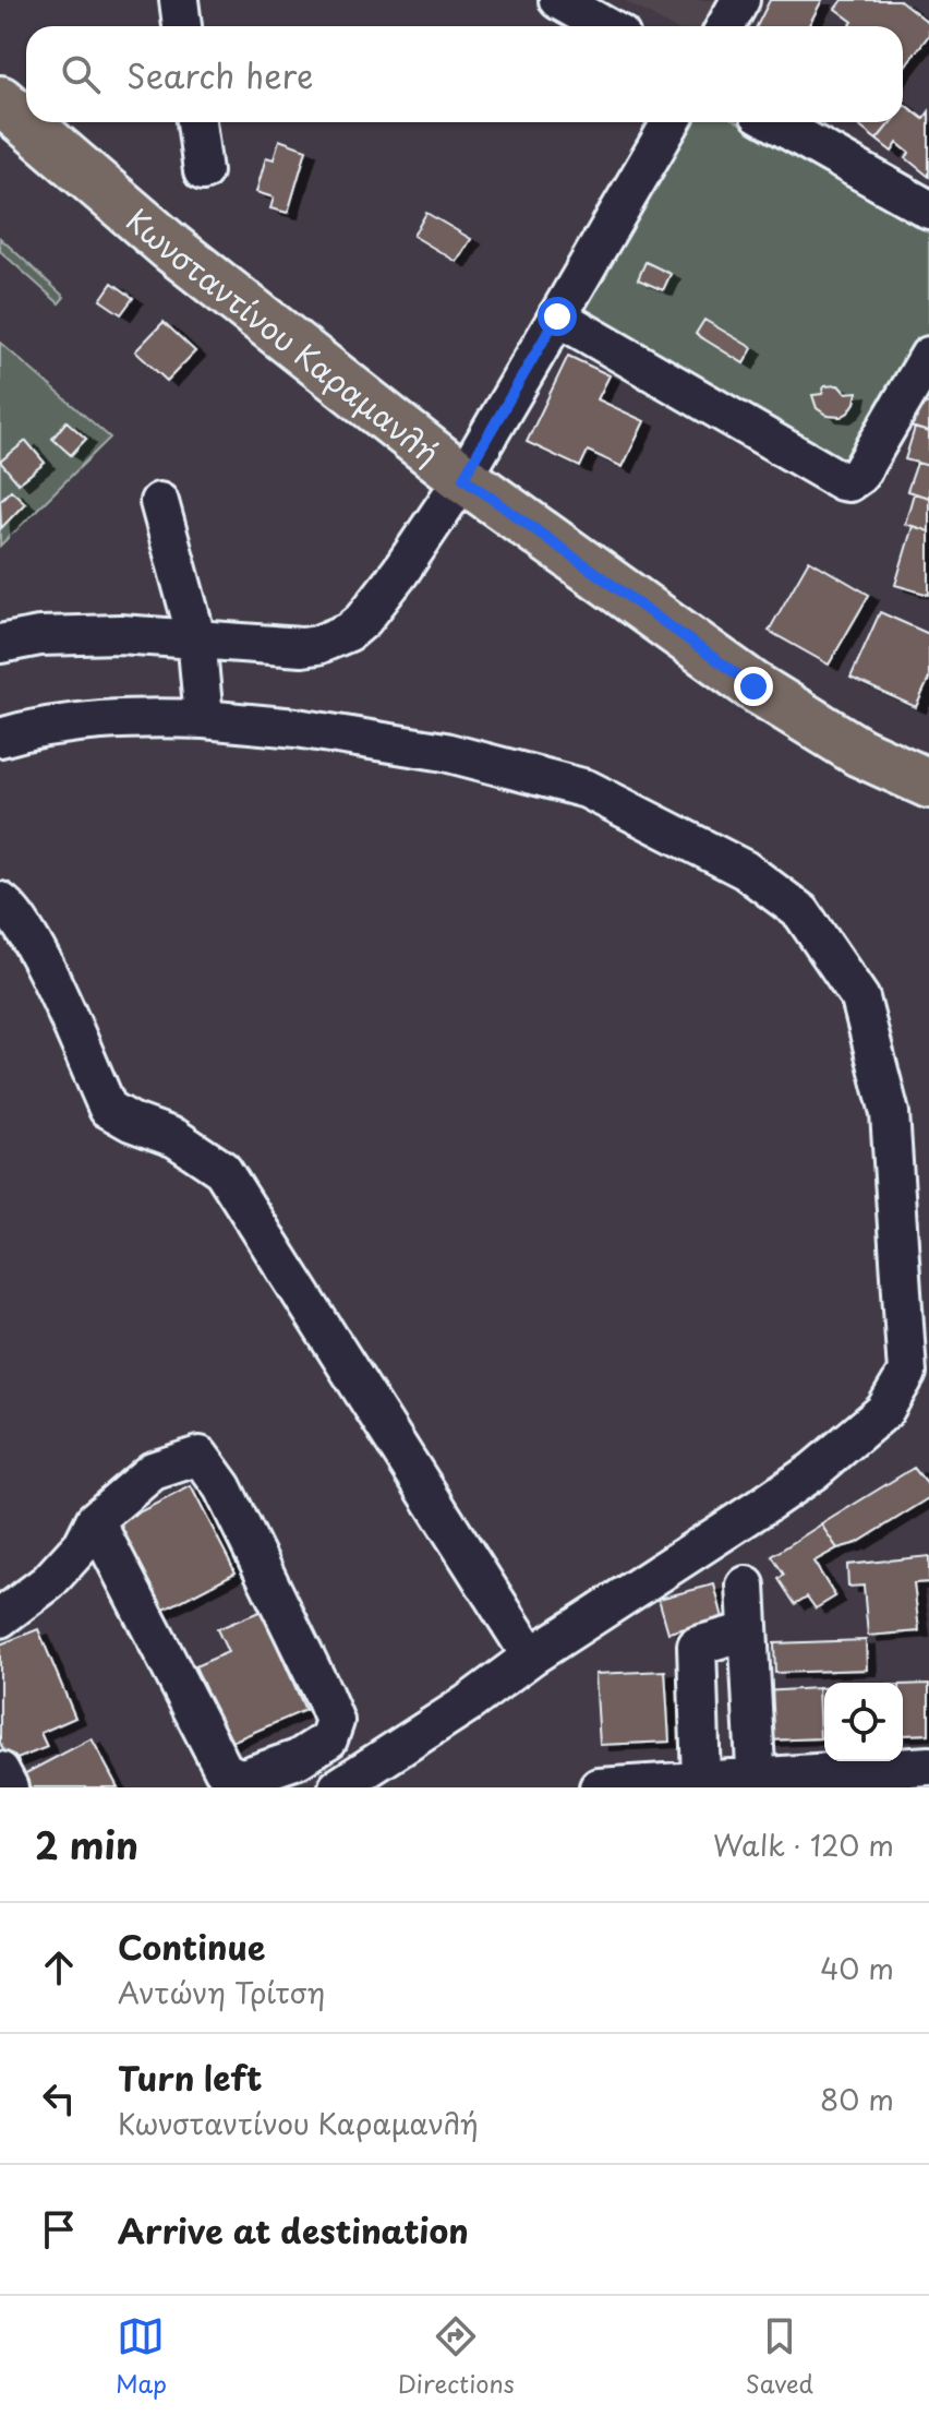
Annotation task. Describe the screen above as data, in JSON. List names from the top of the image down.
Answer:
{
  "streets": {
    "main road": ["Κωνσταντίνου Καραμανλή"]
  },
  "page": {
    "search": "Search here",
    "heading": ["2 min", "Walk · 120 m"],
    "list": [
      ["Continue", "Αντώνη Τρίτση", "40 m"],
      ["Turn left", "Κωνσταντίνου Καραμανλή", "80 m"],
      "Arrive at destination"
    ],
    "nav": ["Map", "Directions", "Saved"]
  }
}
